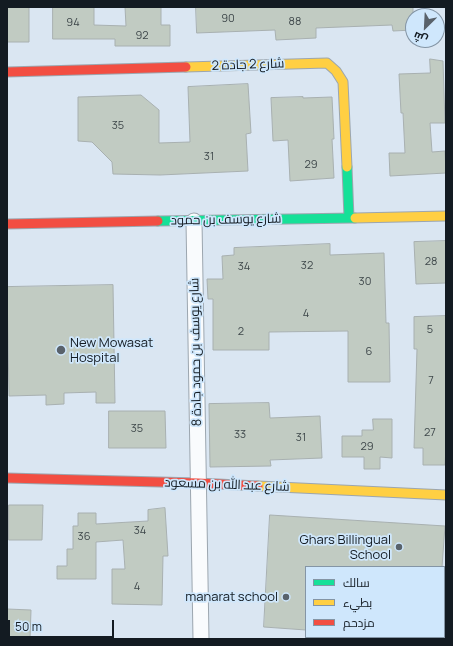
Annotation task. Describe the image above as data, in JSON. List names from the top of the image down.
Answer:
{
  "streets": {
    "street": [
      "شارع 2 جادة 2",
      "شارع يوسف بن حمود",
      "شارع يوسف بن حمود جادة 8",
      "شارع عبد الله بن مسعود"
    ]
  },
  "crossings": [
    ["شارع 2 جادة 2", "شارع يوسف بن حمود"],
    ["شارع يوسف بن حمود", "شارع يوسف بن حمود جادة 8"],
    ["شارع يوسف بن حمود جادة 8", "شارع عبد الله بن مسعود"]
  ],
  "places": ["New Mowasat Hospital", "Ghars Billingual School", "manarat school"],
  "house_numbers": [
    "90",
    "88",
    "94",
    "92",
    "35",
    "31",
    "29",
    "28",
    "32",
    "34",
    "30",
    "4",
    "5",
    "2",
    "6",
    "7",
    "35",
    "27",
    "33",
    "31",
    "29",
    "34",
    "36",
    "4"
  ],
  "legend": ["سالك", "بطيء", "مزدحم"],
  "scale_bar": "50 m",
  "north": "bottom left"
}
